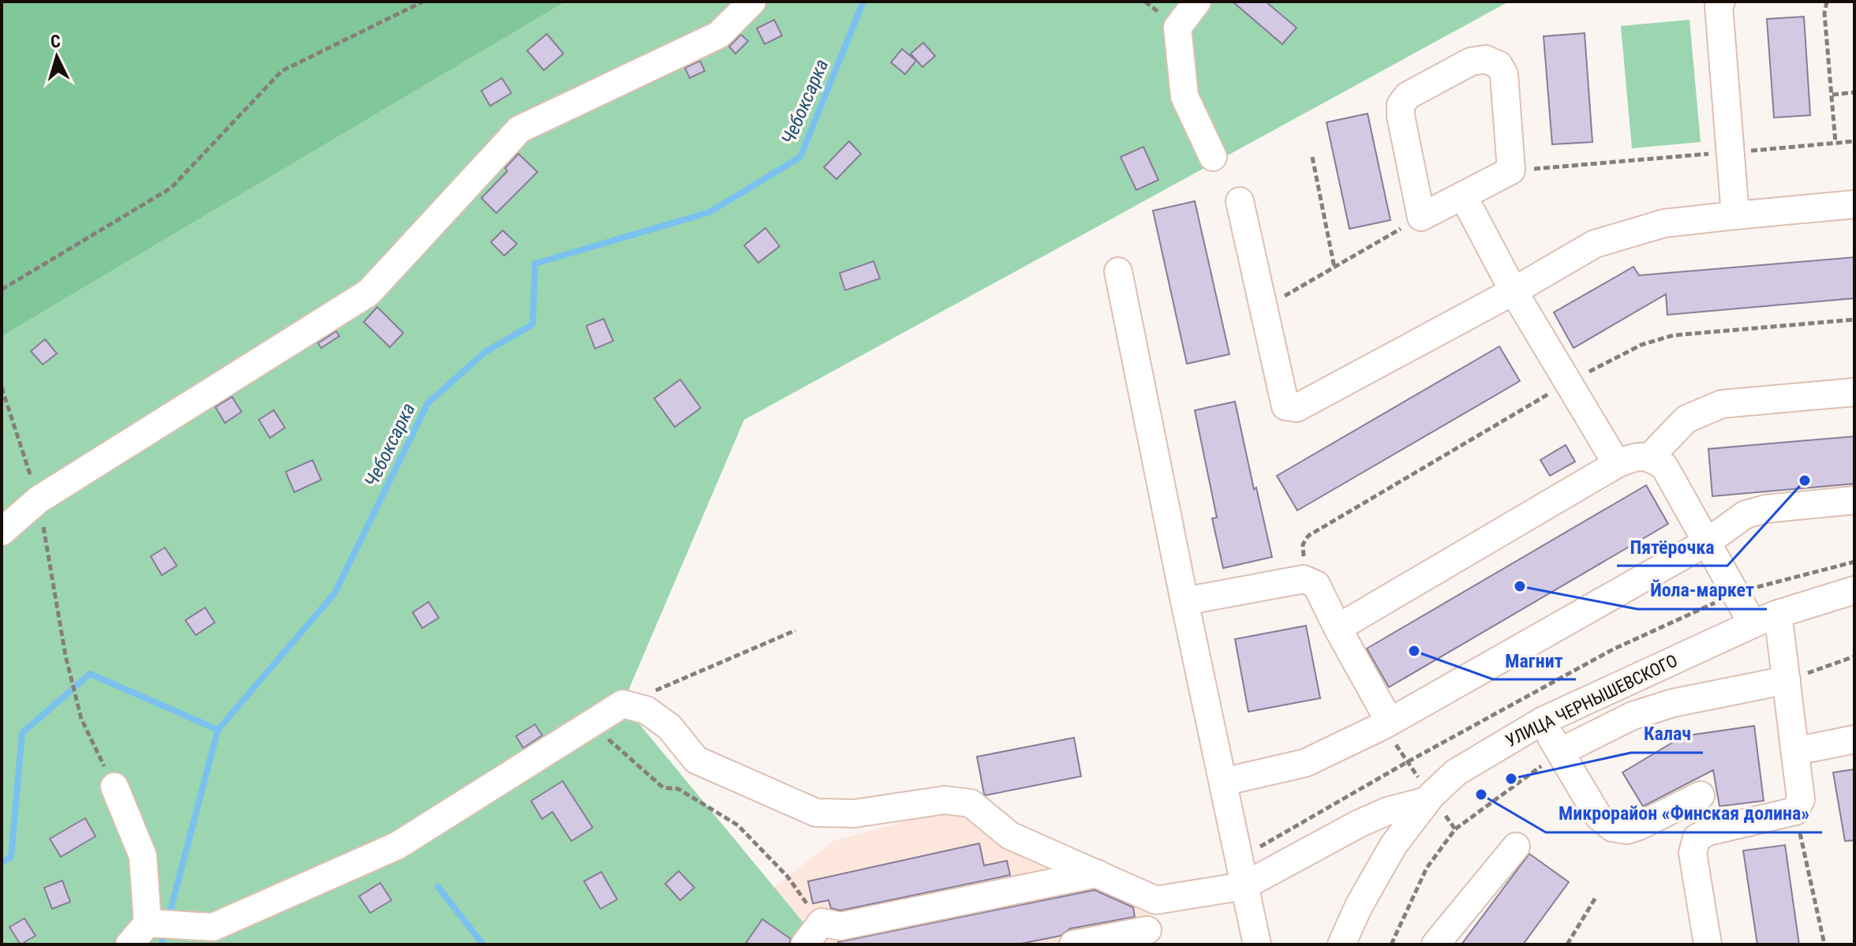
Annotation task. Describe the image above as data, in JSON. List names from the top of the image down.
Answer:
{
  "streets": {
    "street": ["УЛИЦА ЧЕРНЫШЕВСКОГО"]
  },
  "water": ["Чебоксарка"],
  "places": [
    "Пятёрочка",
    "Йола-маркет",
    "Магнит",
    "Калач",
    "Микрорайон «Финская долина»"
  ],
  "north": "top"
}
